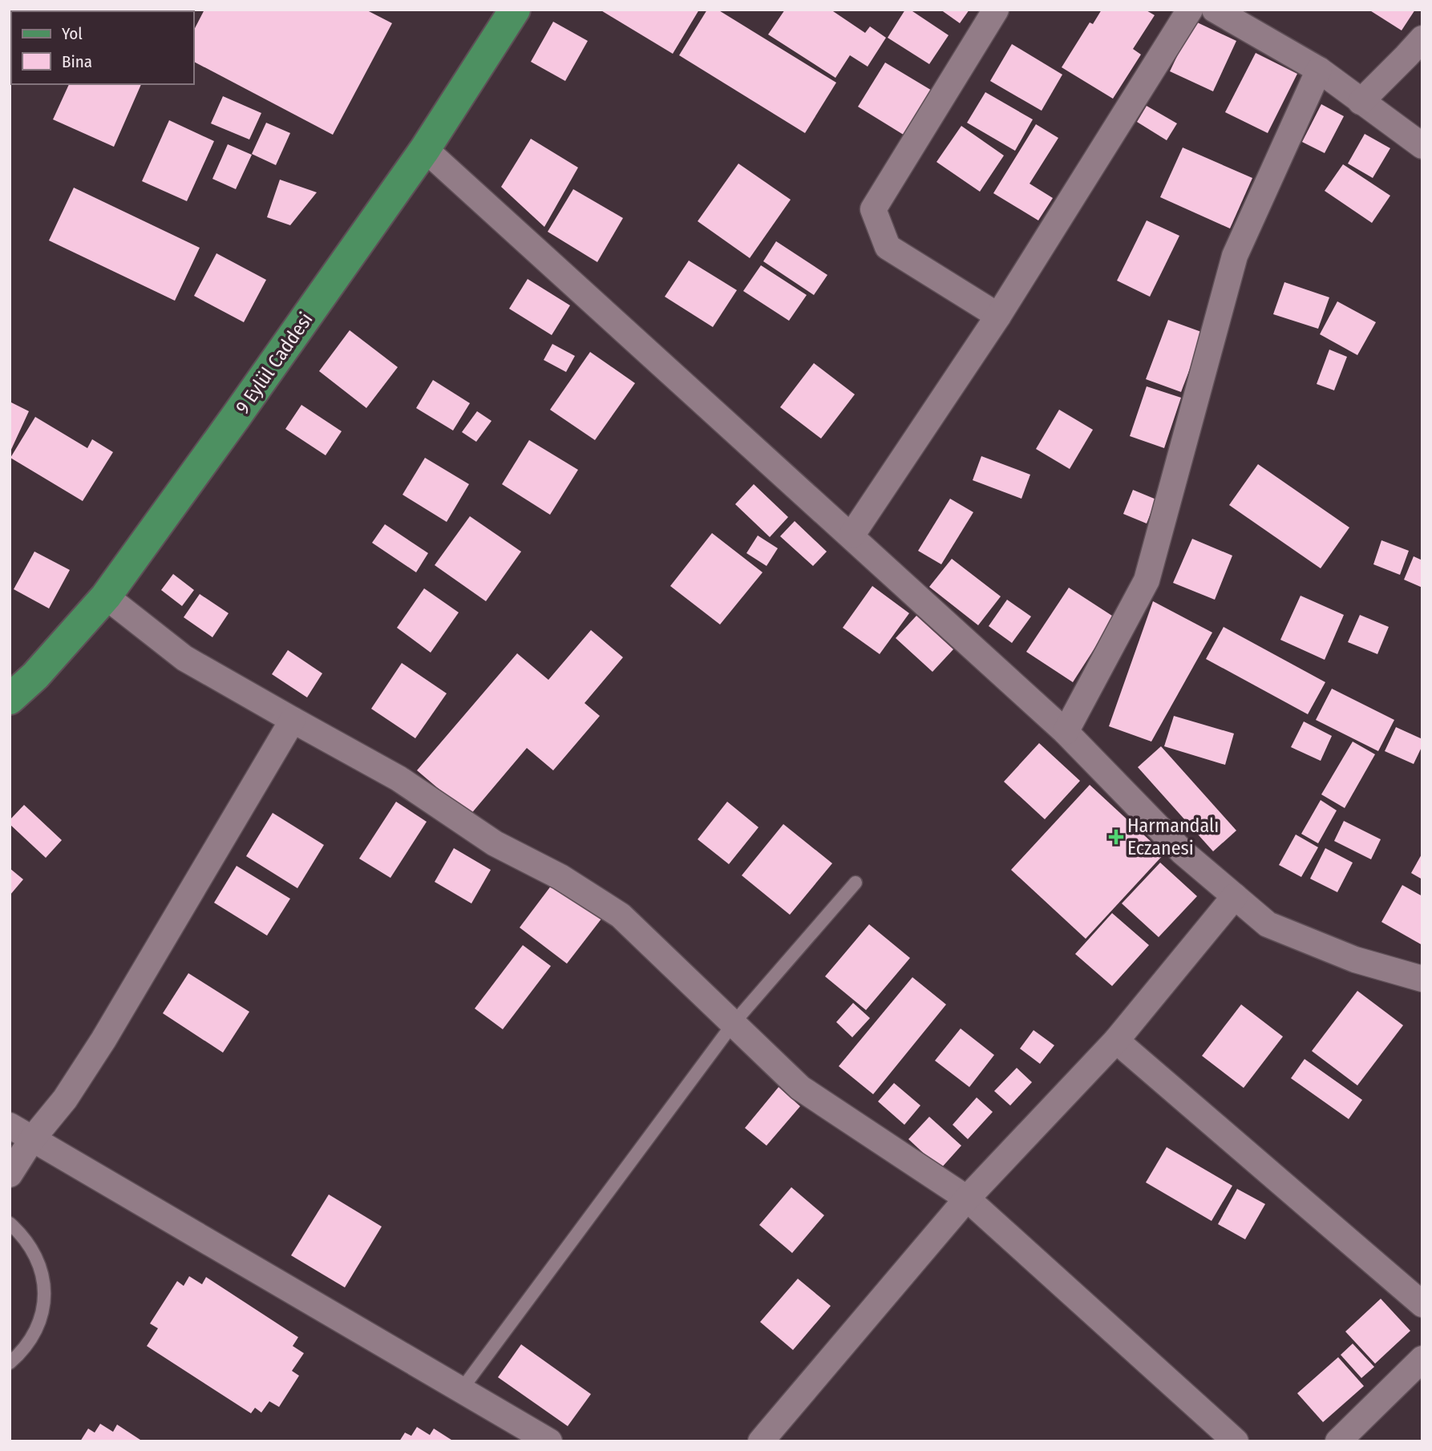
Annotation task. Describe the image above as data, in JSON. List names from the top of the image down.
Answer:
{
  "streets": {
    "main road": ["9 Eylül Caddesi"]
  },
  "places": {
    "health": ["Harmandalı Eczanesi"]
  },
  "legend": ["Yol", "Bina"]
}
